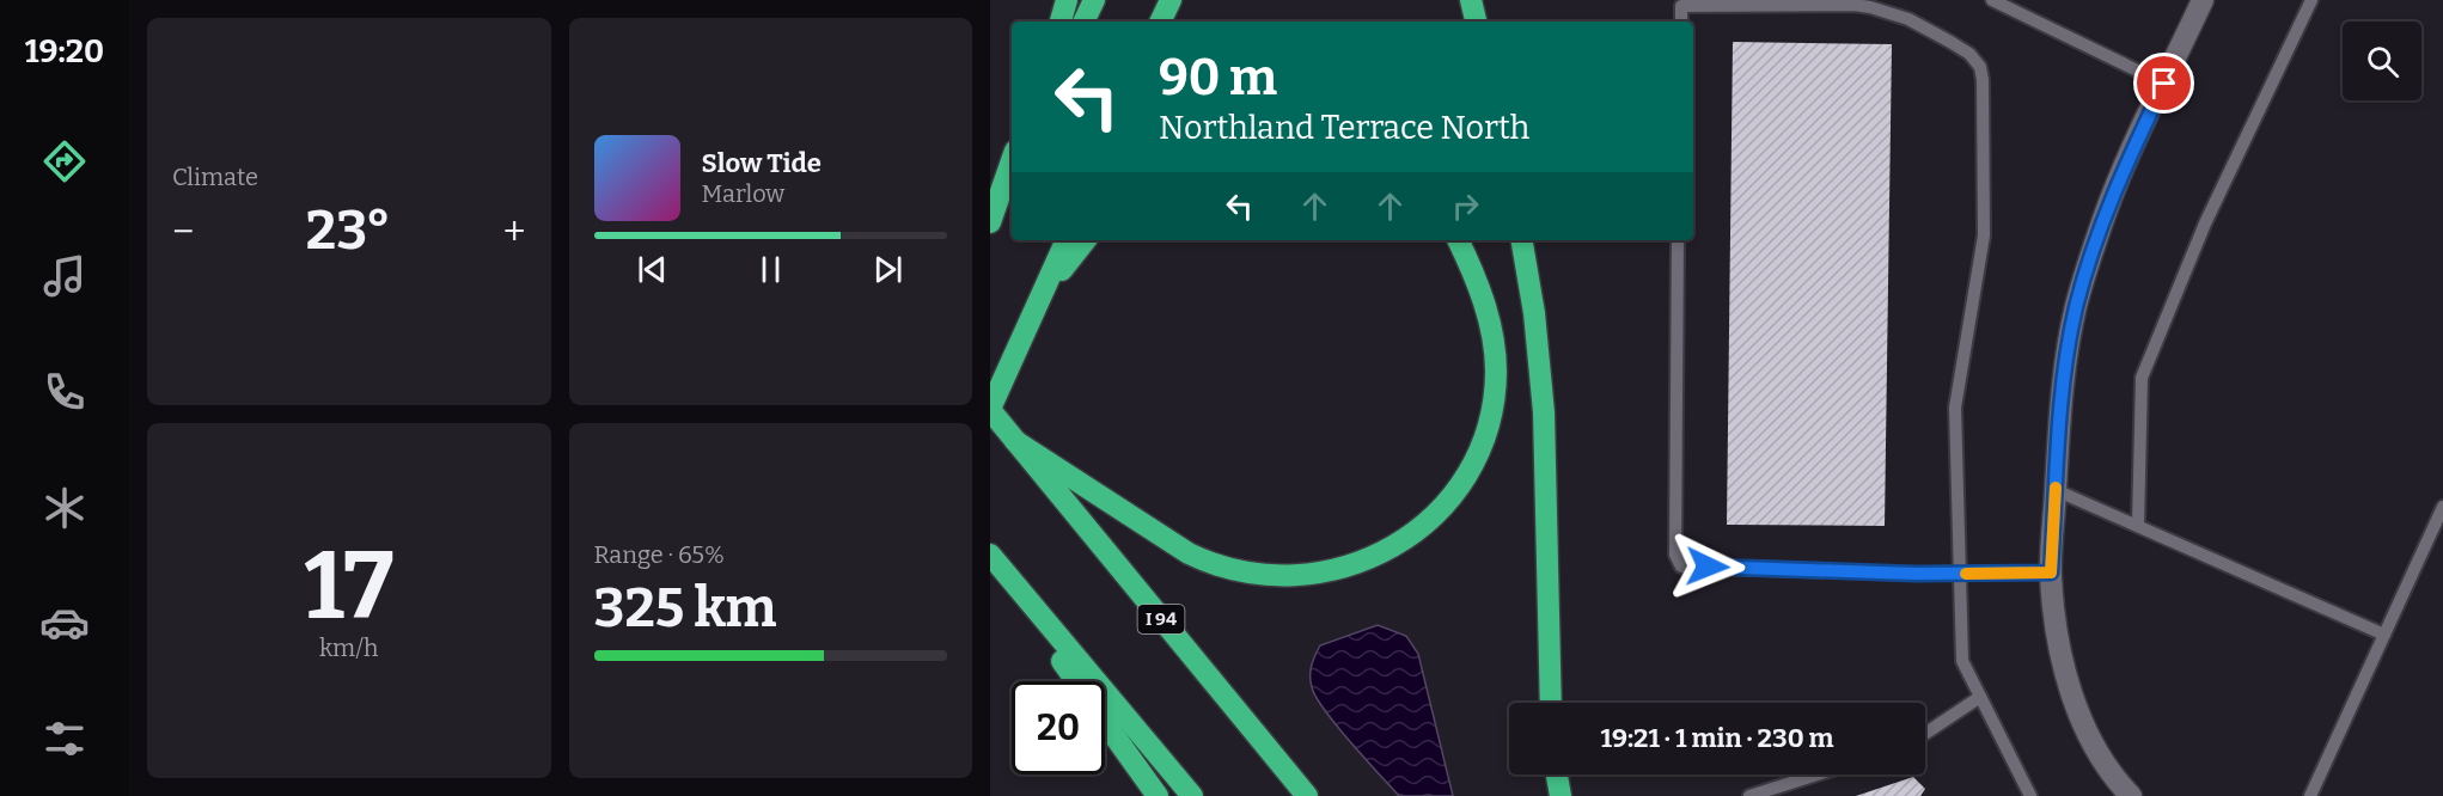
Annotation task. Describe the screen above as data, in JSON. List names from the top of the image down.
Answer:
{
  "streets": {
    "highway": ["I 94"]
  },
  "page": {
    "tabs": "19:20",
    "tile": [
      "Climate",
      ["17", "km/h"],
      ["Range · 65%", "325 km"]
    ],
    "turn": ["90 m", "Northland Terrace North"],
    "song": ["Slow Tide", "Marlow"],
    "heat": ["−", "23°", "+"],
    "limit": "20",
    "trip": "19:21 · 1 min · 230 m"
  }
}
